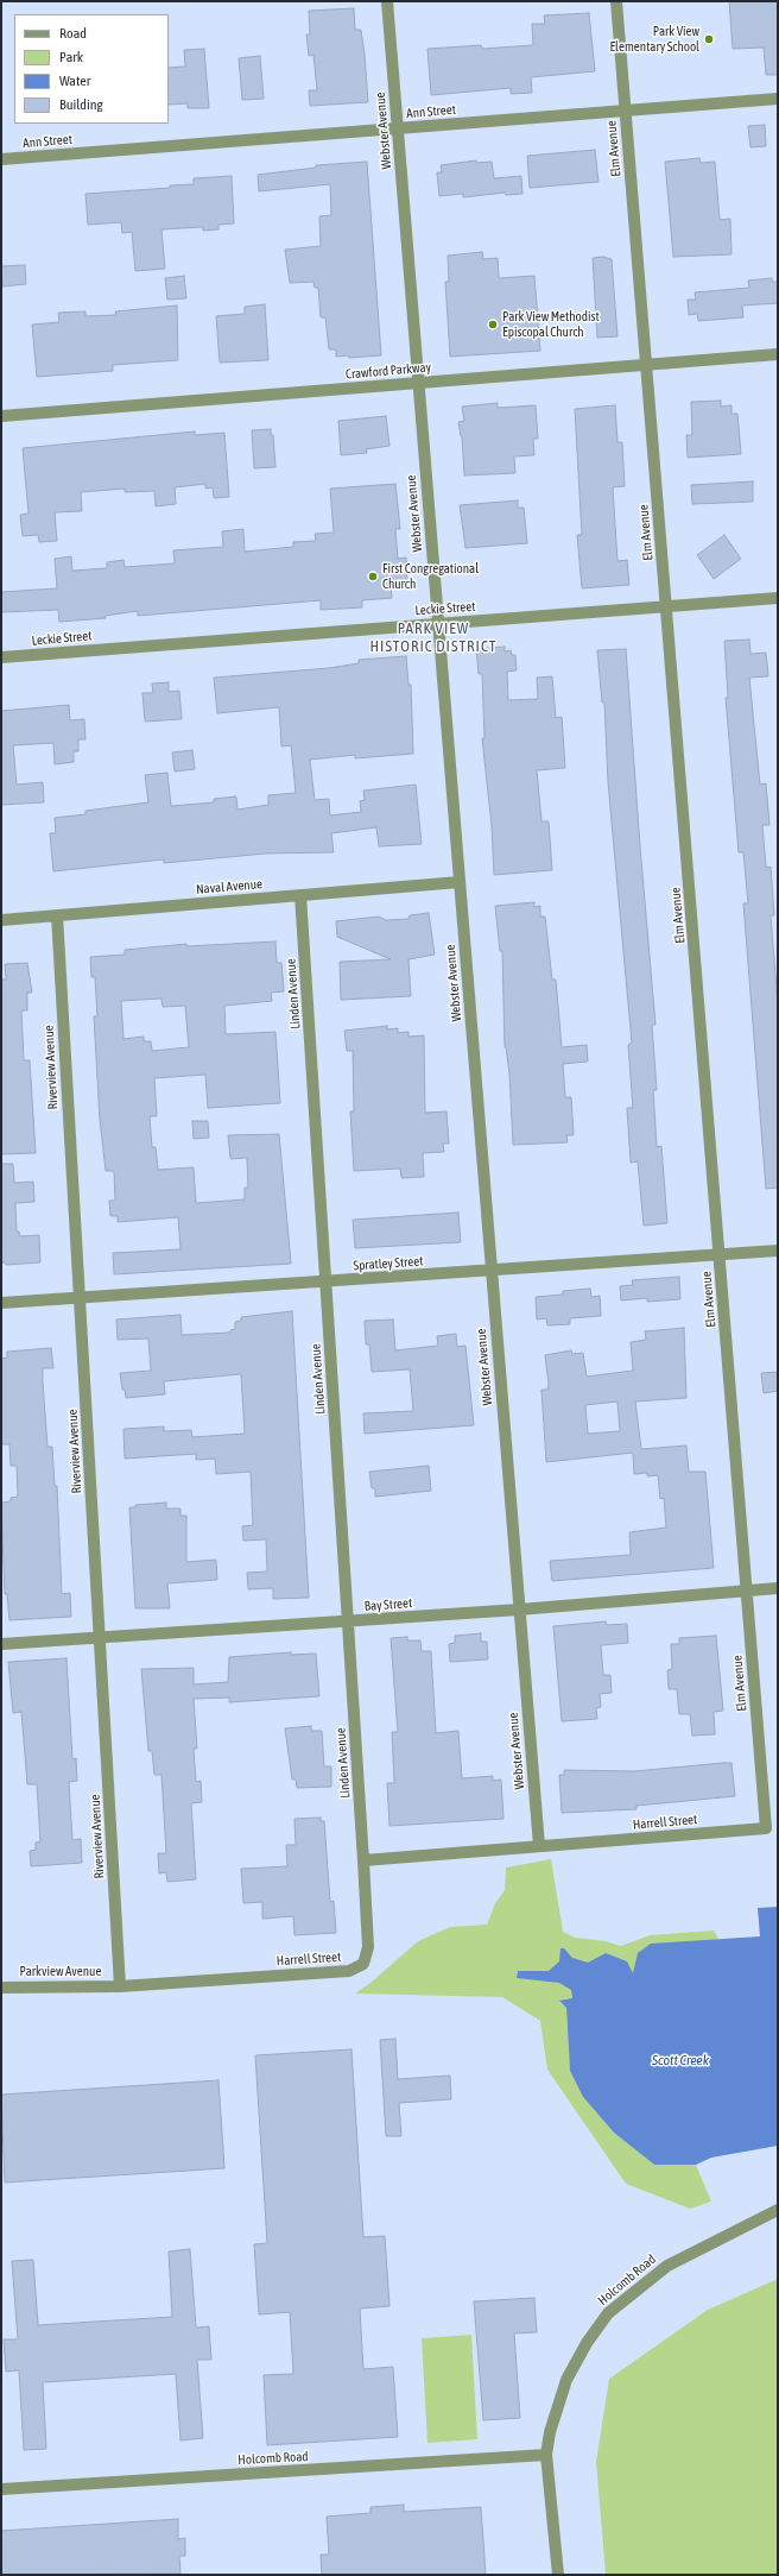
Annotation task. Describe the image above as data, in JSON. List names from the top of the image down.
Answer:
{
  "streets": {
    "street": [
      "Ann Street",
      "Webster Avenue",
      "Elm Avenue",
      "Crawford Parkway",
      "Leckie Street",
      "Naval Avenue",
      "Linden Avenue",
      "Riverview Avenue",
      "Spratley Street",
      "Bay Street",
      "Harrell Street",
      "Parkview Avenue",
      "Holcomb Road"
    ]
  },
  "crossings": [
    ["Ann Street", "Webster Avenue"],
    ["Ann Street", "Elm Avenue"],
    ["Webster Avenue", "Crawford Parkway"],
    ["Webster Avenue", "Leckie Street"],
    ["Webster Avenue", "Naval Avenue"],
    ["Webster Avenue", "Spratley Street"],
    ["Webster Avenue", "Bay Street"],
    ["Webster Avenue", "Harrell Street"],
    ["Elm Avenue", "Crawford Parkway"],
    ["Elm Avenue", "Leckie Street"],
    ["Elm Avenue", "Spratley Street"],
    ["Elm Avenue", "Bay Street"],
    ["Elm Avenue", "Harrell Street"],
    ["Naval Avenue", "Linden Avenue"],
    ["Naval Avenue", "Riverview Avenue"],
    ["Linden Avenue", "Spratley Street"],
    ["Linden Avenue", "Bay Street"],
    ["Linden Avenue", "Harrell Street"],
    ["Riverview Avenue", "Spratley Street"],
    ["Riverview Avenue", "Bay Street"],
    ["Riverview Avenue", "Harrell Street"],
    ["Riverview Avenue", "Parkview Avenue"],
    ["Harrell Street", "Parkview Avenue"]
  ],
  "districts": ["PARK VIEW HISTORIC DISTRICT"],
  "water": ["Scott Creek"],
  "places": ["Park View Elementary School", "Park View Methodist Episcopal Church", "First Congregational Church"],
  "legend": [
    "Road",
    "Park",
    "Water",
    "Building"
  ]
}
